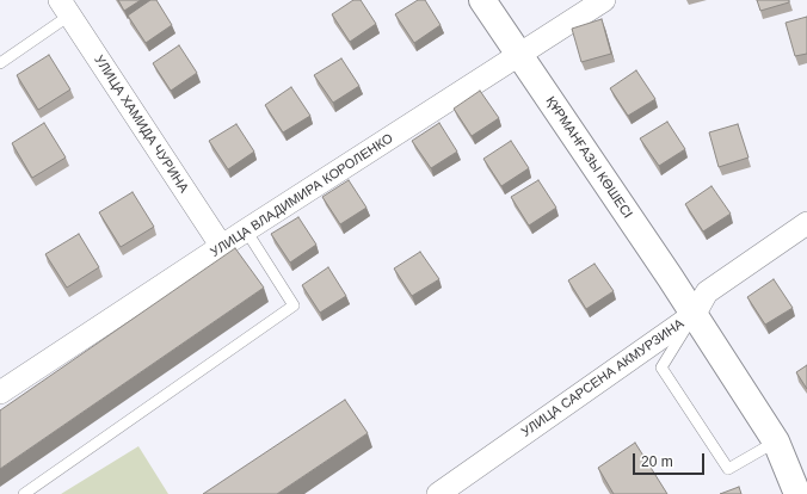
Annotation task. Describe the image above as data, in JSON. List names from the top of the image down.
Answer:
{
  "streets": {
    "street": [
      "УЛИЦА ХАМИДА ЧУРИНА",
      "ҚҰРМАНҒАЗЫ КӨШЕСІ",
      "УЛИЦА ВЛАДИМИРА КОРОЛЕНКО",
      "УЛИЦА САРСЕНА АКМУРЗИНА"
    ]
  },
  "crossings": [
    ["УЛИЦА ХАМИДА ЧУРИНА", "УЛИЦА ВЛАДИМИРА КОРОЛЕНКО"],
    ["ҚҰРМАНҒАЗЫ КӨШЕСІ", "УЛИЦА ВЛАДИМИРА КОРОЛЕНКО"],
    ["ҚҰРМАНҒАЗЫ КӨШЕСІ", "УЛИЦА САРСЕНА АКМУРЗИНА"]
  ],
  "scale_bar": "20 m"
}
